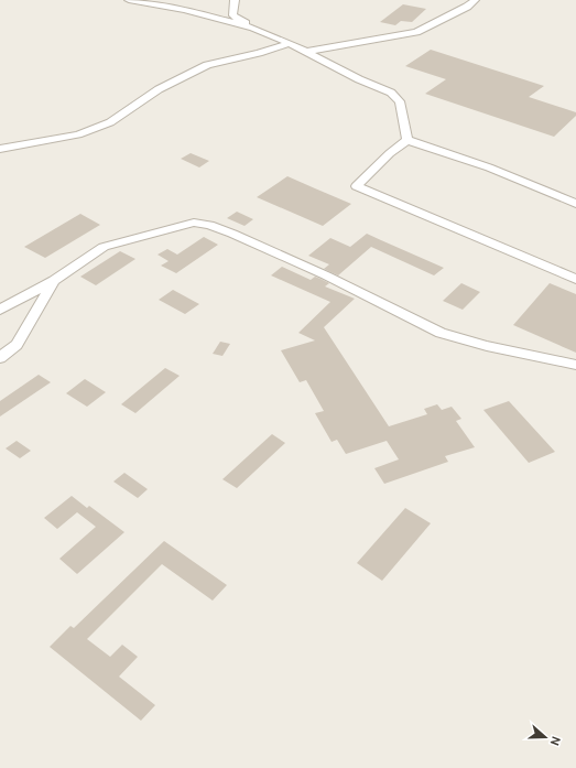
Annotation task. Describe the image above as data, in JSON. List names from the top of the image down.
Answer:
{
  "north": "right"
}
